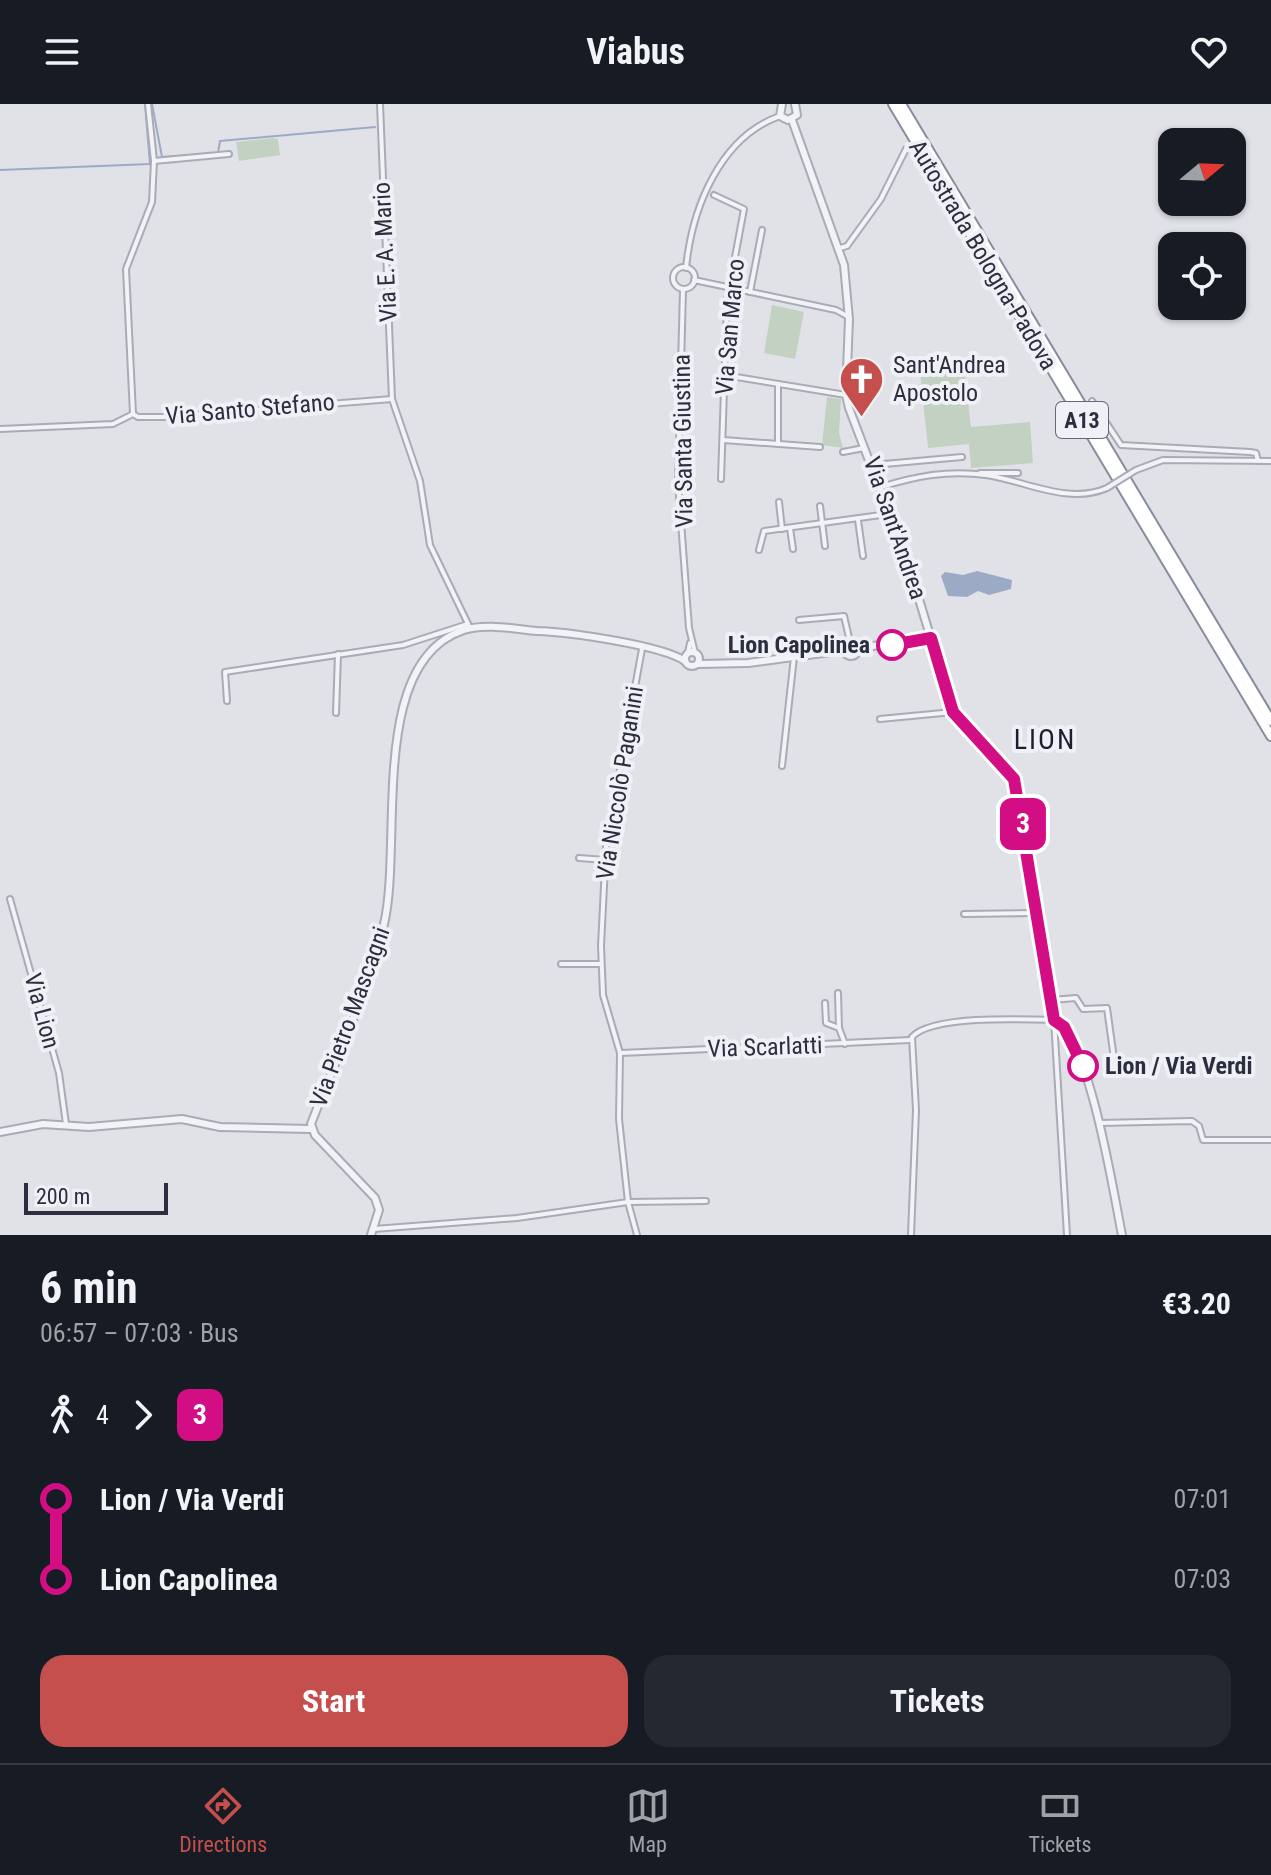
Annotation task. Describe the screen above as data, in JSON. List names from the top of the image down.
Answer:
{
  "streets": {
    "highway": ["Autostrada Bologna-Padova", "A13"],
    "street": [
      "Via E. A. Mario",
      "Via San Marco",
      "Via Santo Stefano",
      "Via Santa Giustina",
      "Via Sant'Andrea",
      "Via Niccolò Paganini",
      "Via Lion",
      "Via Pietro Mascagni",
      "Via Scarlatti"
    ]
  },
  "crossings": [
    ["Via E. A. Mario", "Via Santo Stefano"],
    ["Via Santa Giustina", "Via Pietro Mascagni"],
    ["Via Niccolò Paganini", "Via Pietro Mascagni"],
    ["Via Niccolò Paganini", "Via Scarlatti"]
  ],
  "districts": ["LION"],
  "places": {
    "church": ["Sant'Andrea Apostolo"],
    "other": ["Lion Capolinea", "Lion / Via Verdi"]
  },
  "lines": ["bus line 3"],
  "scale_bar": "200 m",
  "north": "right",
  "page": {
    "header": "Viabus",
    "on_map": "3",
    "scale": "200 m",
    "heading": ["6 min", "06:57 – 07:03 · Bus", "€3.20"],
    "legs": ["4", "3"],
    "list": [
      {
        "name": "Lion / Via Verdi",
        "value": "07:01"
      },
      {
        "name": "Lion Capolinea",
        "value": "07:03"
      }
    ],
    "buttons": ["Start", "Tickets"],
    "tabs": ["Directions", "Map", "Tickets"]
  }
}
